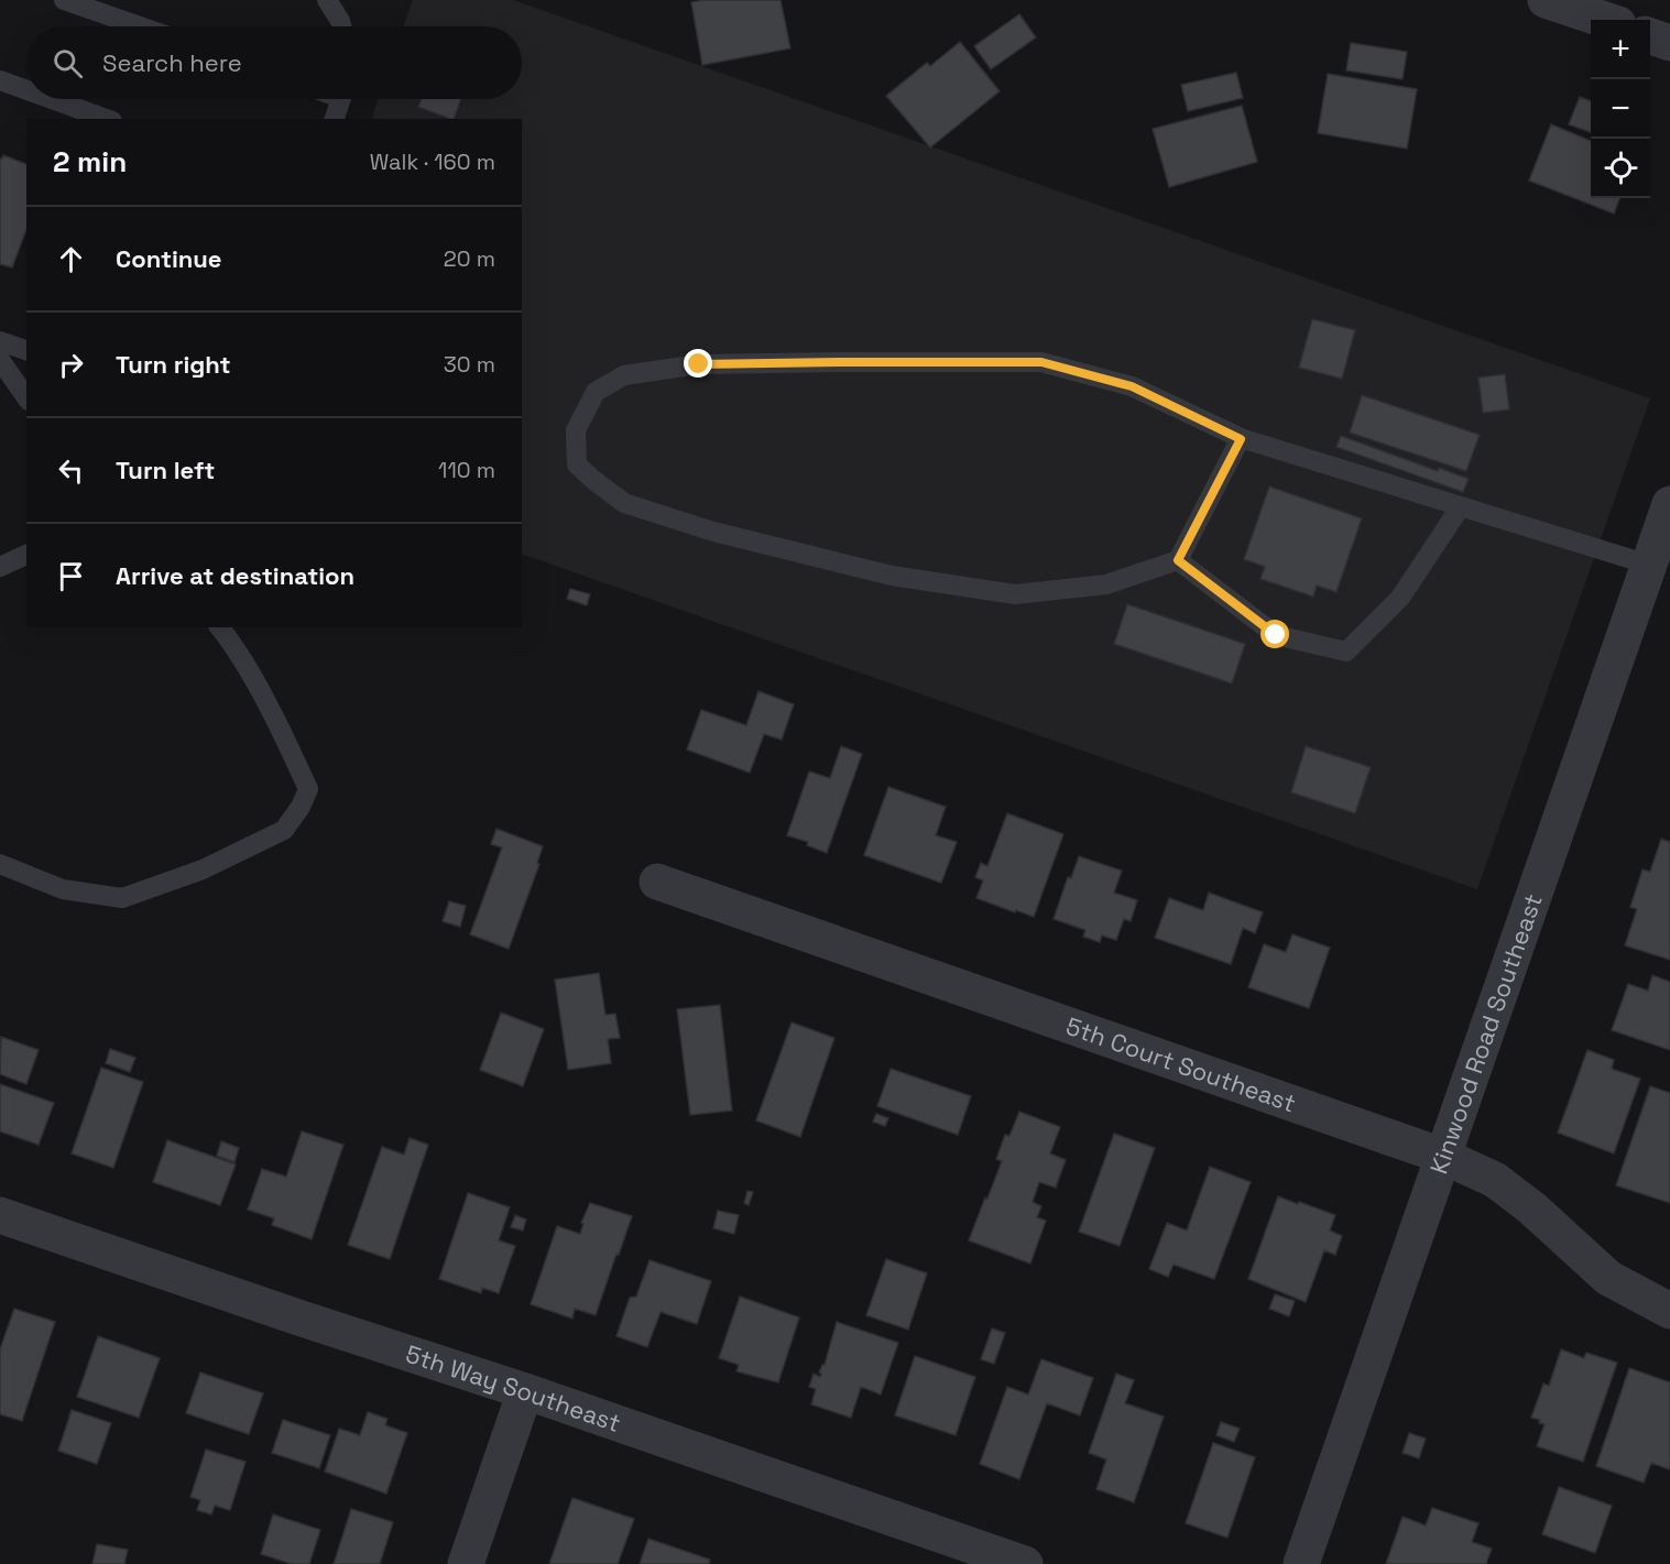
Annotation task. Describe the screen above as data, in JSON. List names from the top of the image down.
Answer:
{
  "streets": {
    "street": ["Kinwood Road Southeast", "5th Court Southeast", "5th Way Southeast"]
  },
  "crossings": [
    ["Kinwood Road Southeast", "5th Court Southeast"]
  ],
  "page": {
    "map_buttons": ["+", "−"],
    "search": "Search here",
    "heading": ["2 min", "Walk · 160 m"],
    "list": [
      ["Continue", "20 m"],
      ["Turn right", "30 m"],
      ["Turn left", "110 m"],
      "Arrive at destination"
    ]
  }
}
